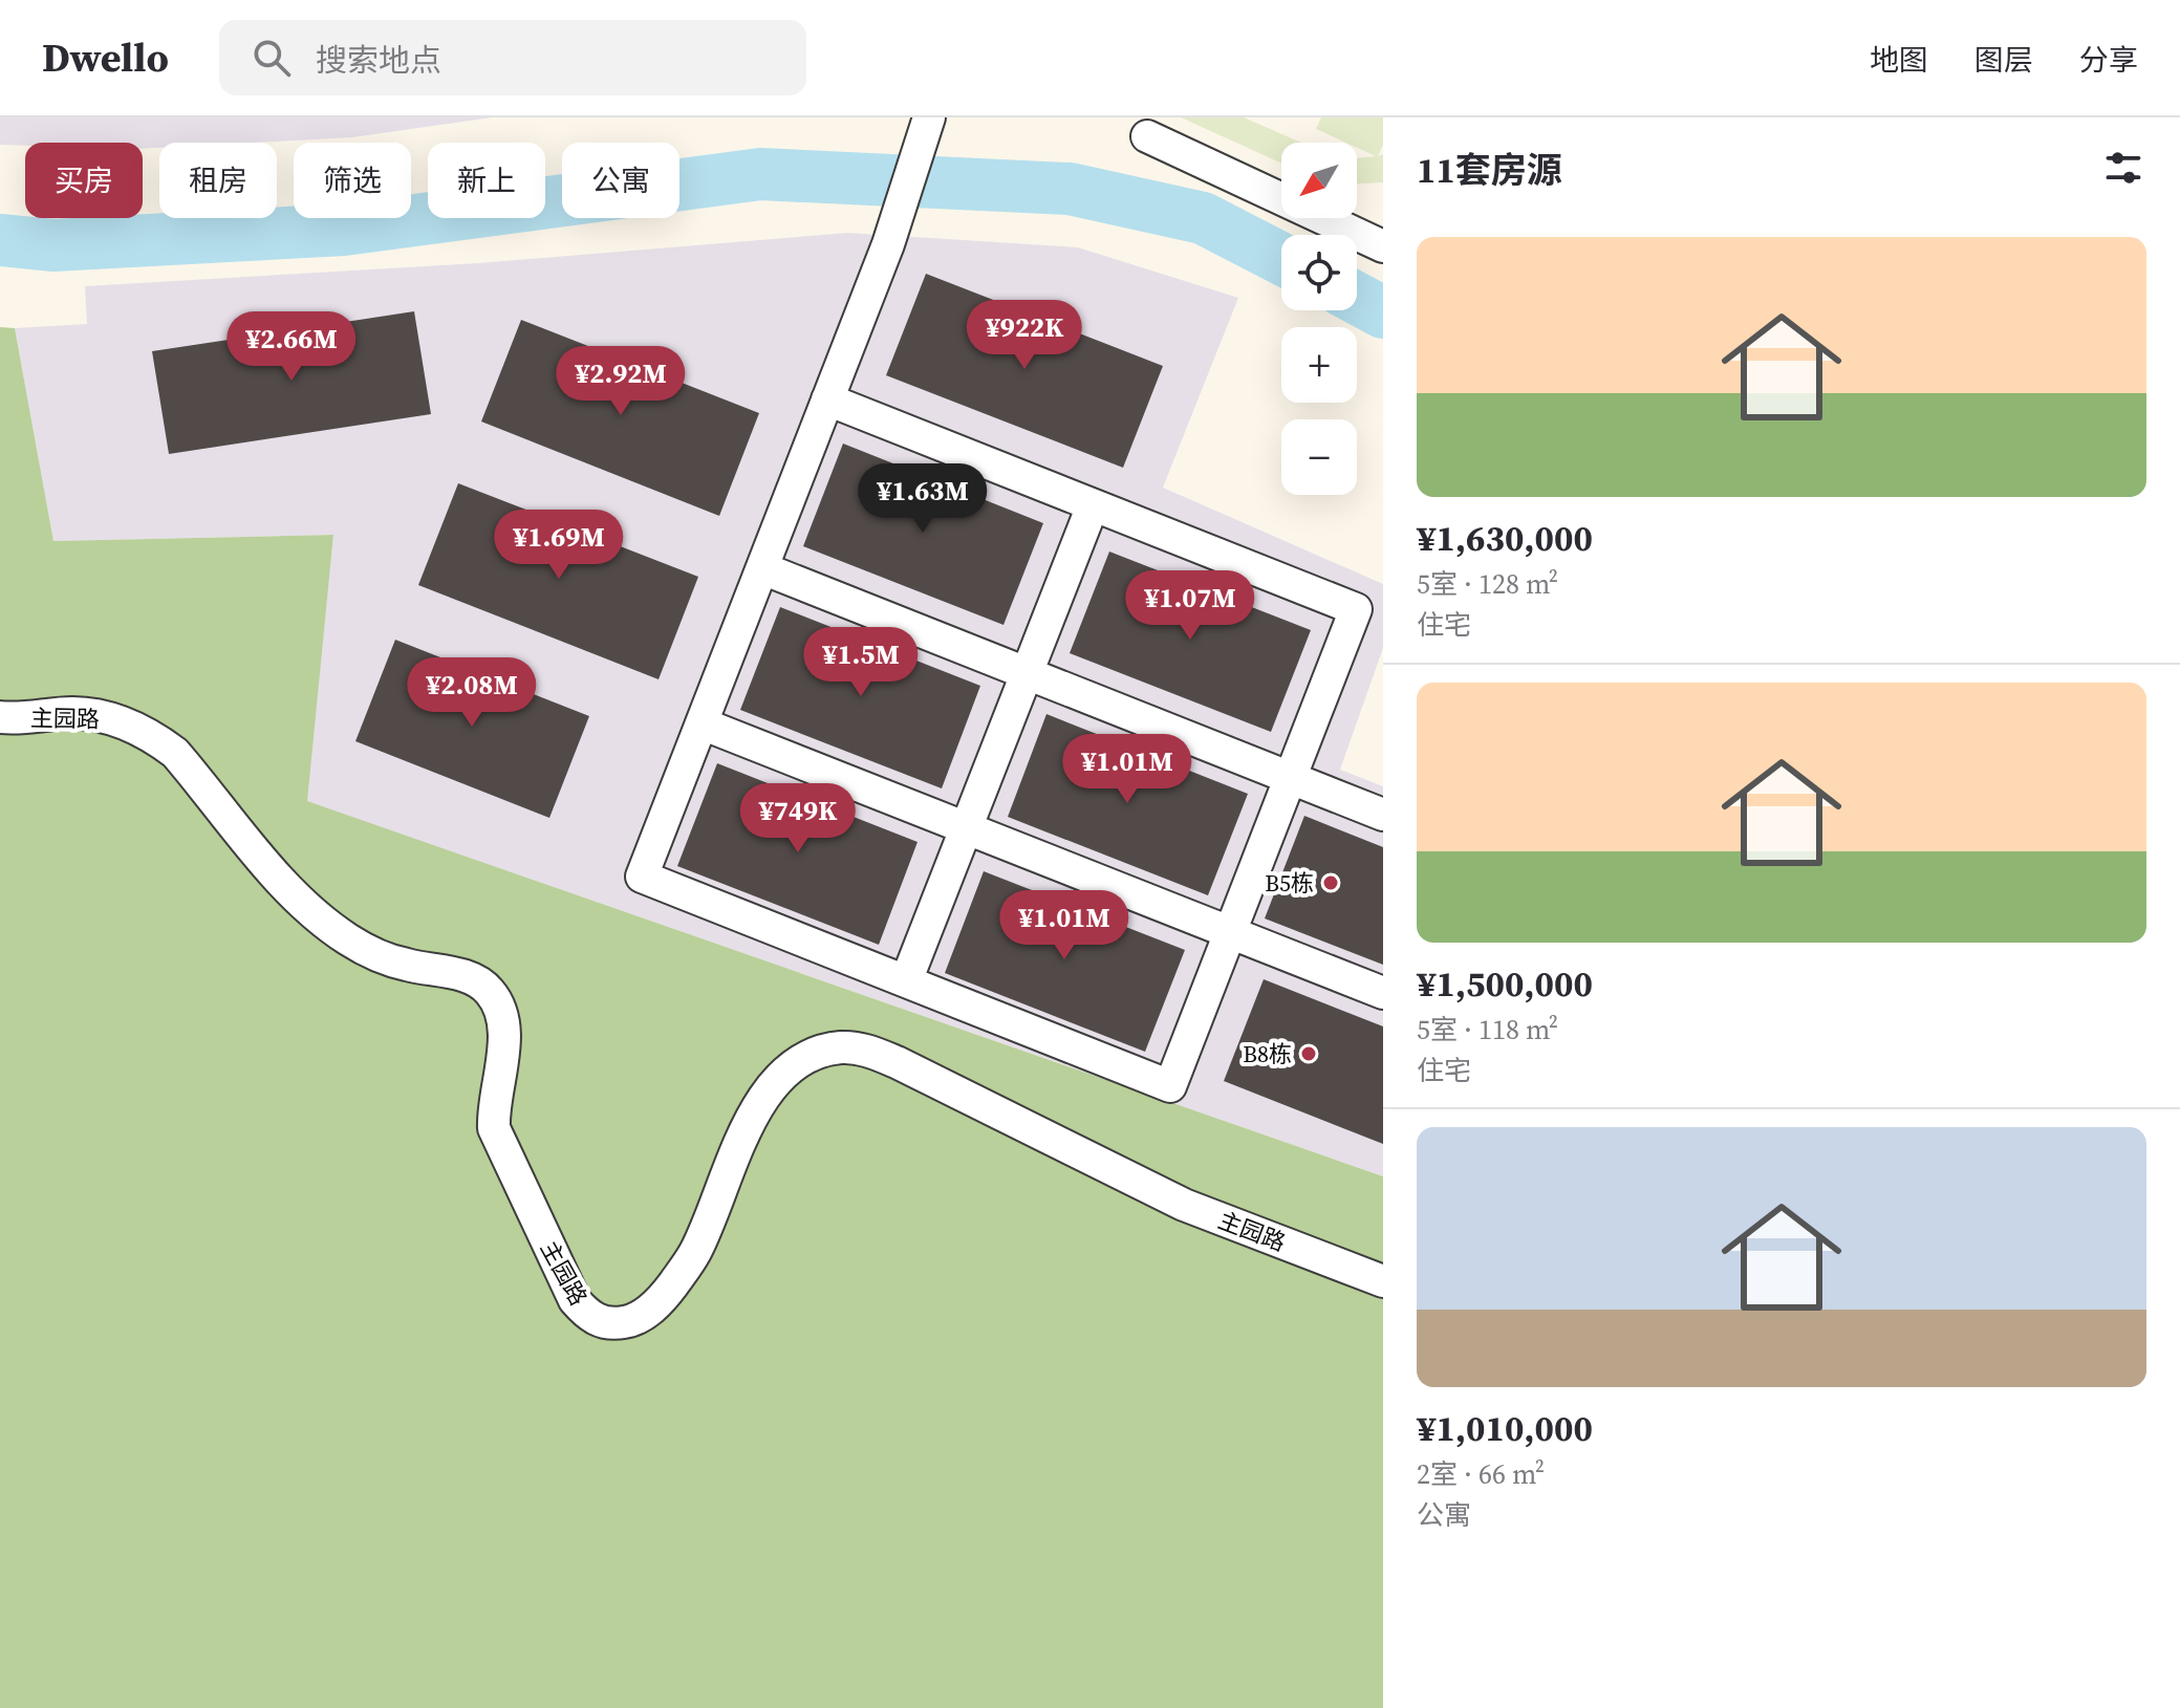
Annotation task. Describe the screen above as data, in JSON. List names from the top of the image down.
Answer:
{
  "streets": {
    "street": ["主园路"]
  },
  "places": ["B5栋", "B8栋"],
  "north": "bottom left",
  "page": {
    "header": "Dwello",
    "search": "搜索地点",
    "nav": ["地图", "图层", "分享"],
    "heading": "11套房源",
    "map_buttons": ["+", "−"],
    "chip": [
      "买房",
      "租房",
      "筛选",
      "新上",
      "公寓"
    ],
    "list": [
      {
        "name": "¥1,630,000",
        "note": "5室 · 128 m² · 住宅"
      },
      {
        "name": "¥1,500,000",
        "note": "5室 · 118 m² · 住宅"
      },
      {
        "name": "¥1,010,000",
        "note": "2室 · 66 m² · 公寓"
      }
    ],
    "price": [
      "¥922K",
      "¥2.66M",
      "¥2.92M",
      "¥1.63M",
      "¥1.69M",
      "¥1.07M",
      "¥1.5M",
      "¥2.08M",
      "¥1.01M",
      "¥749K",
      "¥1.01M"
    ]
  }
}
